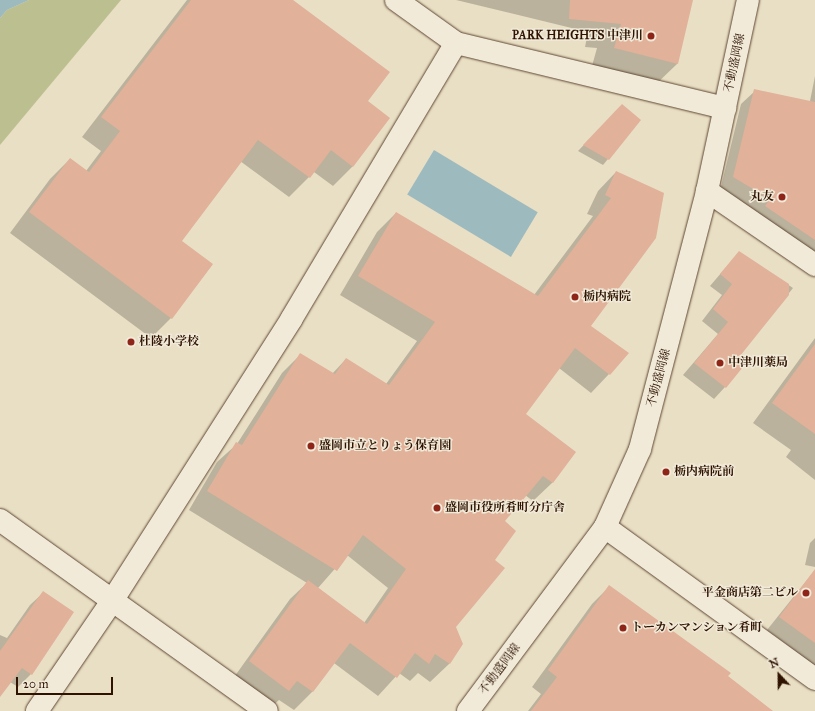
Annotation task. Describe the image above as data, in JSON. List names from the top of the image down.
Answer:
{
  "streets": {
    "street": ["不動盛岡線"]
  },
  "places": [
    "PARK HEIGHTS 中津川",
    "丸友",
    "栃内病院",
    "杜陵小学校",
    "中津川薬局",
    "盛岡市立とりょう保育園",
    "栃内病院前",
    "盛岡市役所肴町分庁舎",
    "平金商店第二ビル",
    "トーカンマンション肴町"
  ],
  "scale_bar": "20 m",
  "north": "top"
}
